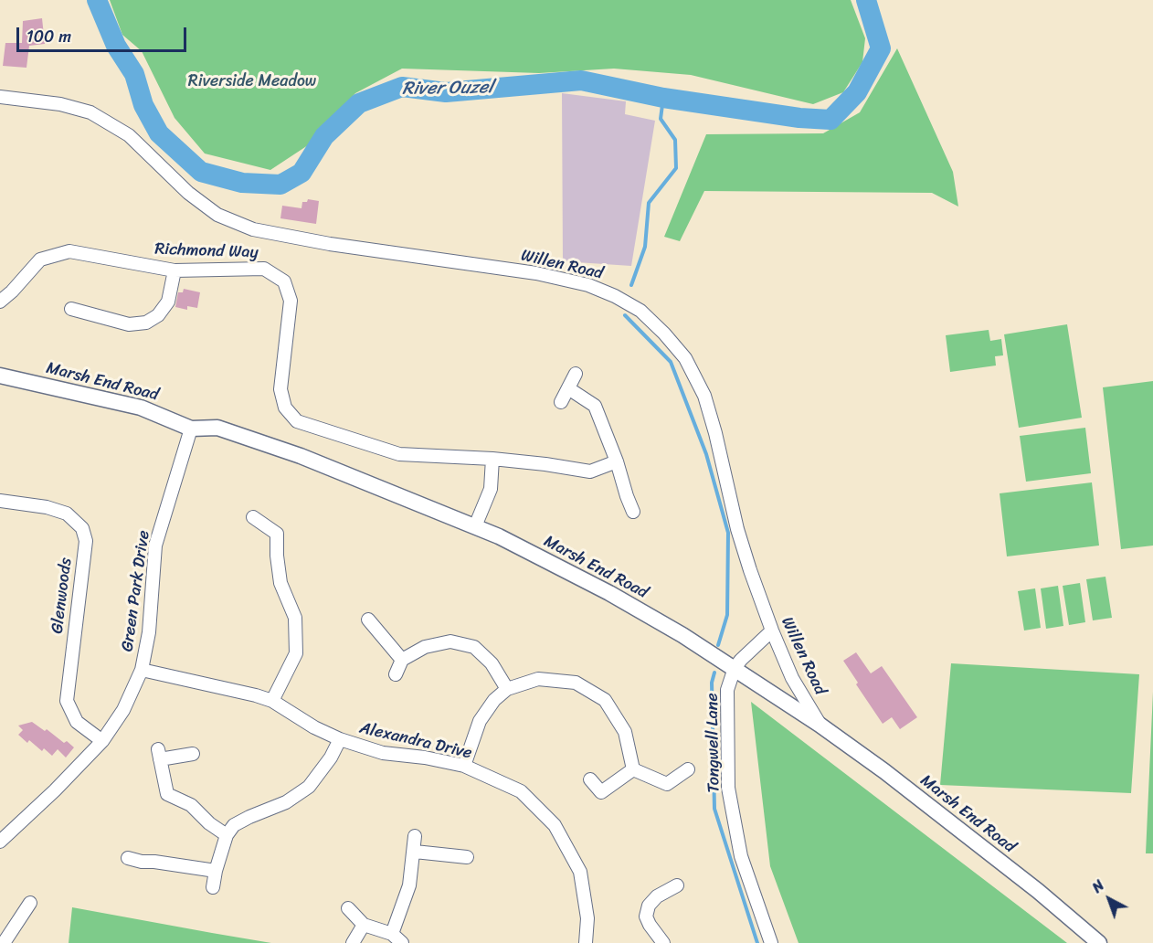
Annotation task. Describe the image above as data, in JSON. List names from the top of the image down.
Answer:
{
  "streets": {
    "street": [
      "Richmond Way",
      "Willen Road",
      "Marsh End Road",
      "Green Park Drive",
      "Glenwoods",
      "Alexandra Drive",
      "Tongwell Lane"
    ]
  },
  "crossings": [
    ["Willen Road", "Marsh End Road"],
    ["Marsh End Road", "Green Park Drive"],
    ["Marsh End Road", "Tongwell Lane"],
    ["Green Park Drive", "Glenwoods"],
    ["Green Park Drive", "Alexandra Drive"]
  ],
  "water": ["River Ouzel"],
  "parks": ["Riverside Meadow"],
  "scale_bar": "100 m",
  "north": "top left"
}
